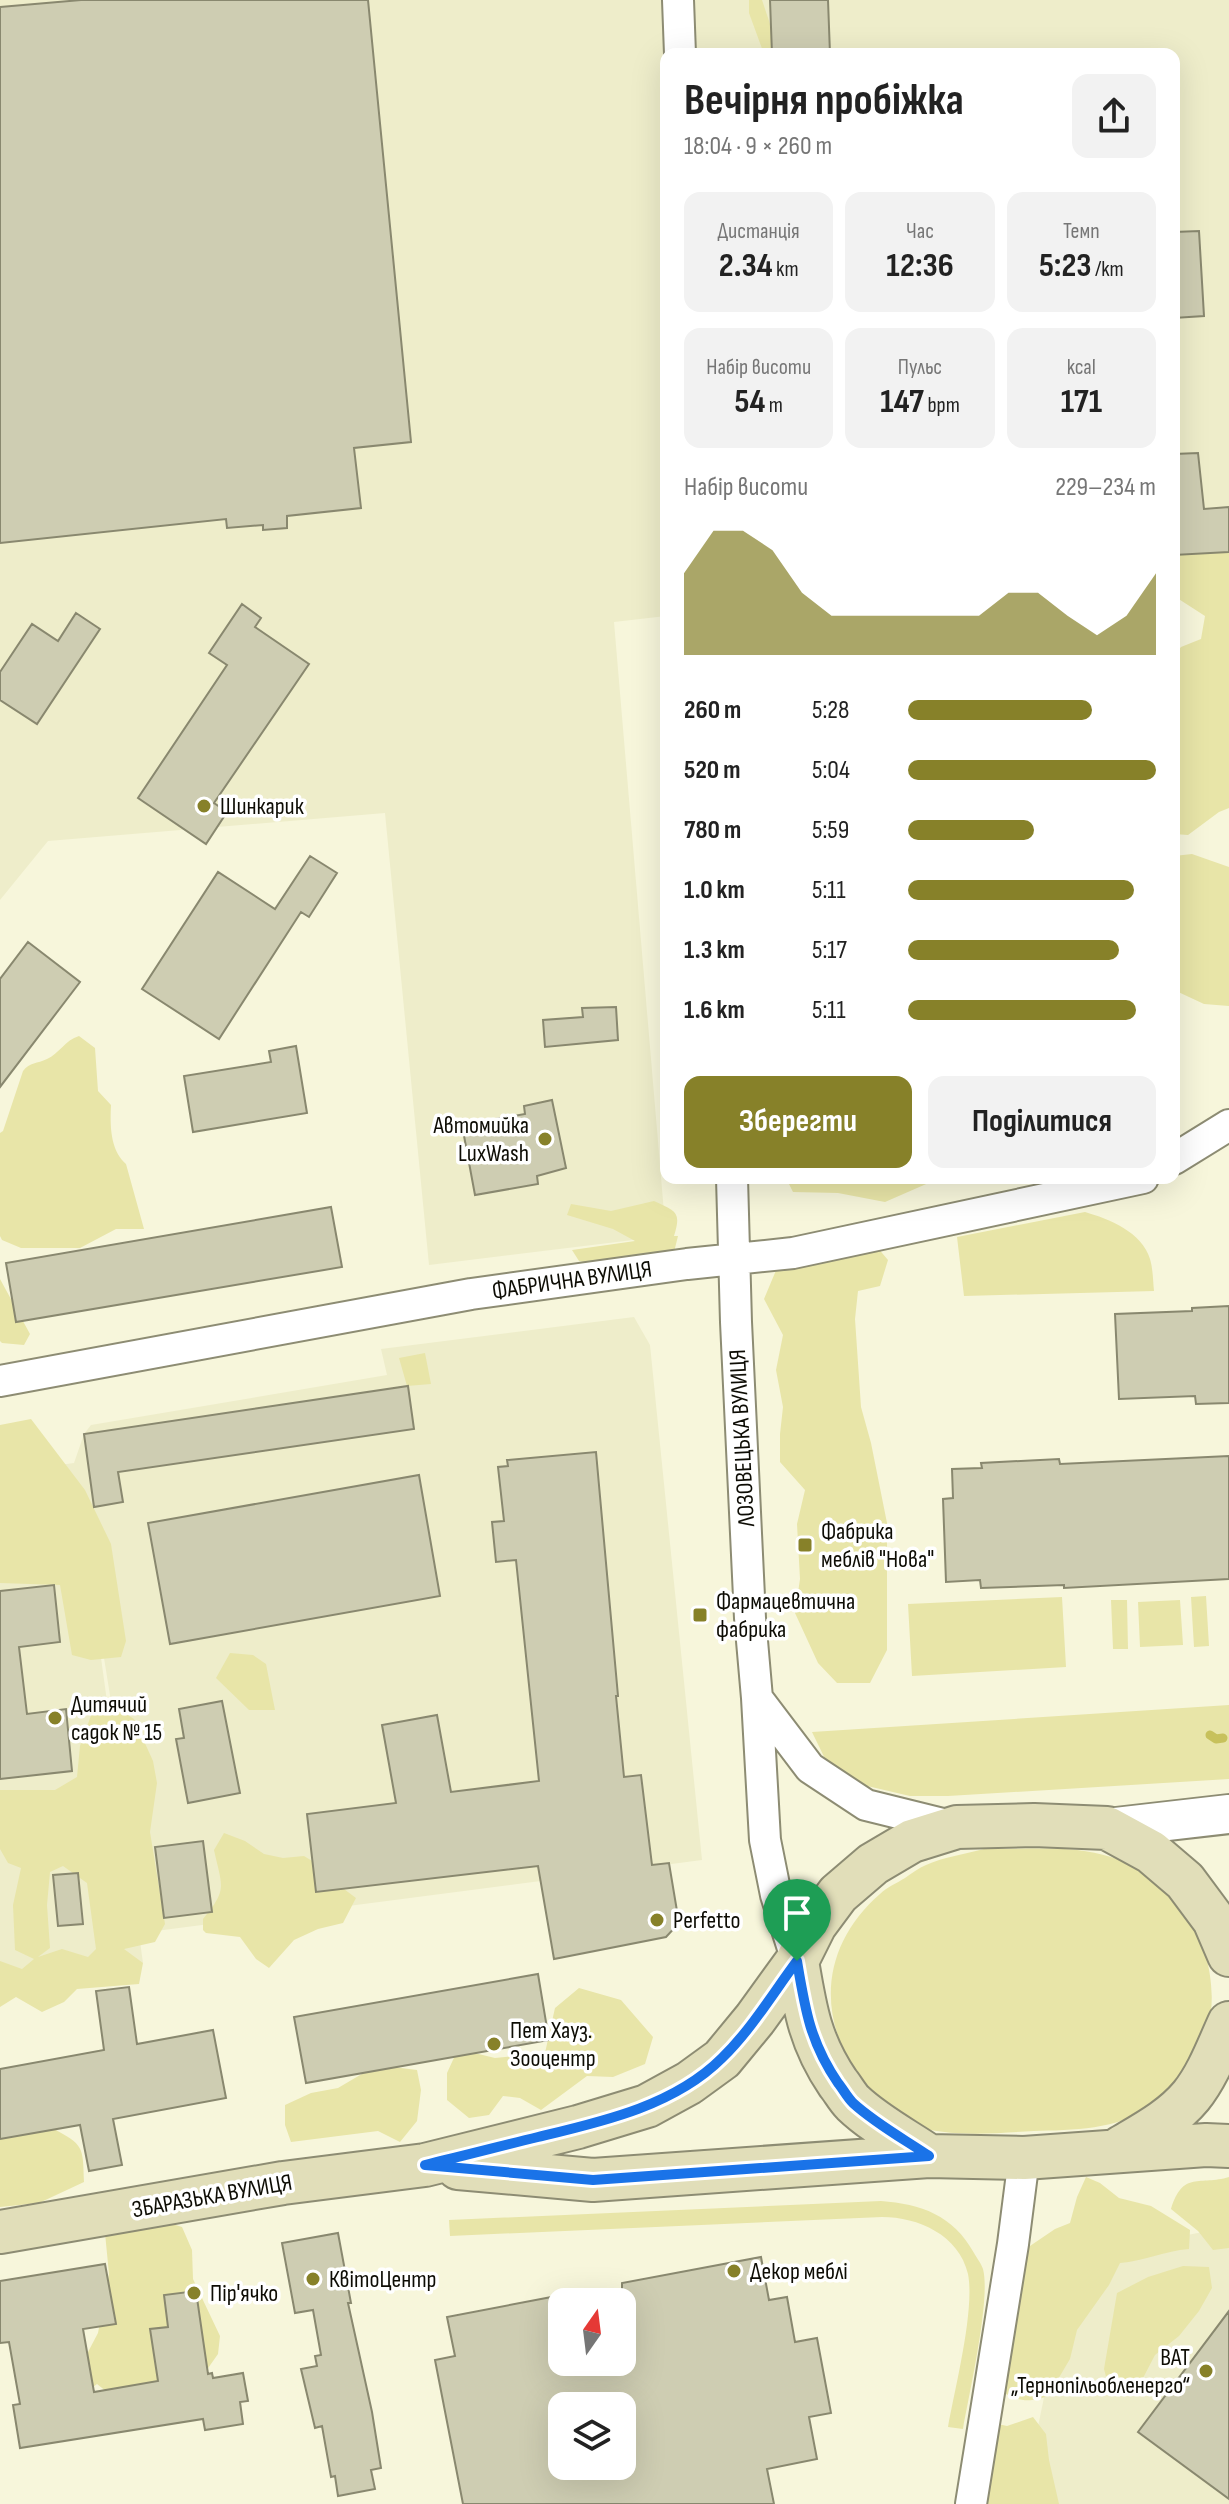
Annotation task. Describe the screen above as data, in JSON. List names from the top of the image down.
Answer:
{
  "streets": {
    "main road": ["ЗБАРАЗЬКА ВУЛИЦЯ"],
    "street": ["ФАБРИЧНА ВУЛИЦЯ", "ЛОЗОВЕЦЬКА ВУЛИЦЯ"]
  },
  "crossings": [
    ["ФАБРИЧНА ВУЛИЦЯ", "ЛОЗОВЕЦЬКА ВУЛИЦЯ"],
    ["ЛОЗОВЕЦЬКА ВУЛИЦЯ", "ЗБАРАЗЬКА ВУЛИЦЯ"]
  ],
  "places": {
    "other": [
      "Шинкарик",
      "Автомийка LuxWash",
      "Дитячий садок № 15",
      "Perfetto",
      "Пет Хауз. Зооцентр",
      "Декор меблі",
      "КвітоЦентр",
      "Пір'ячко",
      "ВАТ „Тернопільобленерго“"
    ],
    "transit": ["Фабрика меблів \"Нова\"", "Фармацевтична фабрика"]
  },
  "north": "top",
  "page": {
    "heading": ["Вечірня пробіжка", "18:04 · 9 × 260 m"],
    "stats": [
      ["Дистанція", "2.34 km"],
      ["Час", "12:36"],
      ["Темп", "5:23 /km"],
      ["Набір висоти", "54 m"],
      ["Пульс", "147 bpm"],
      ["kcal", "171"]
    ],
    "chart": ["Набір висоти", "229–234 m"],
    "list": [
      {
        "name": "260 m",
        "note": "5:28"
      },
      {
        "name": "520 m",
        "note": "5:04"
      },
      {
        "name": "780 m",
        "note": "5:59"
      },
      {
        "name": "1.0 km",
        "note": "5:11"
      },
      {
        "name": "1.3 km",
        "note": "5:17"
      },
      {
        "name": "1.6 km",
        "note": "5:11"
      }
    ],
    "buttons": ["Зберегти", "Поділитися"]
  }
}
